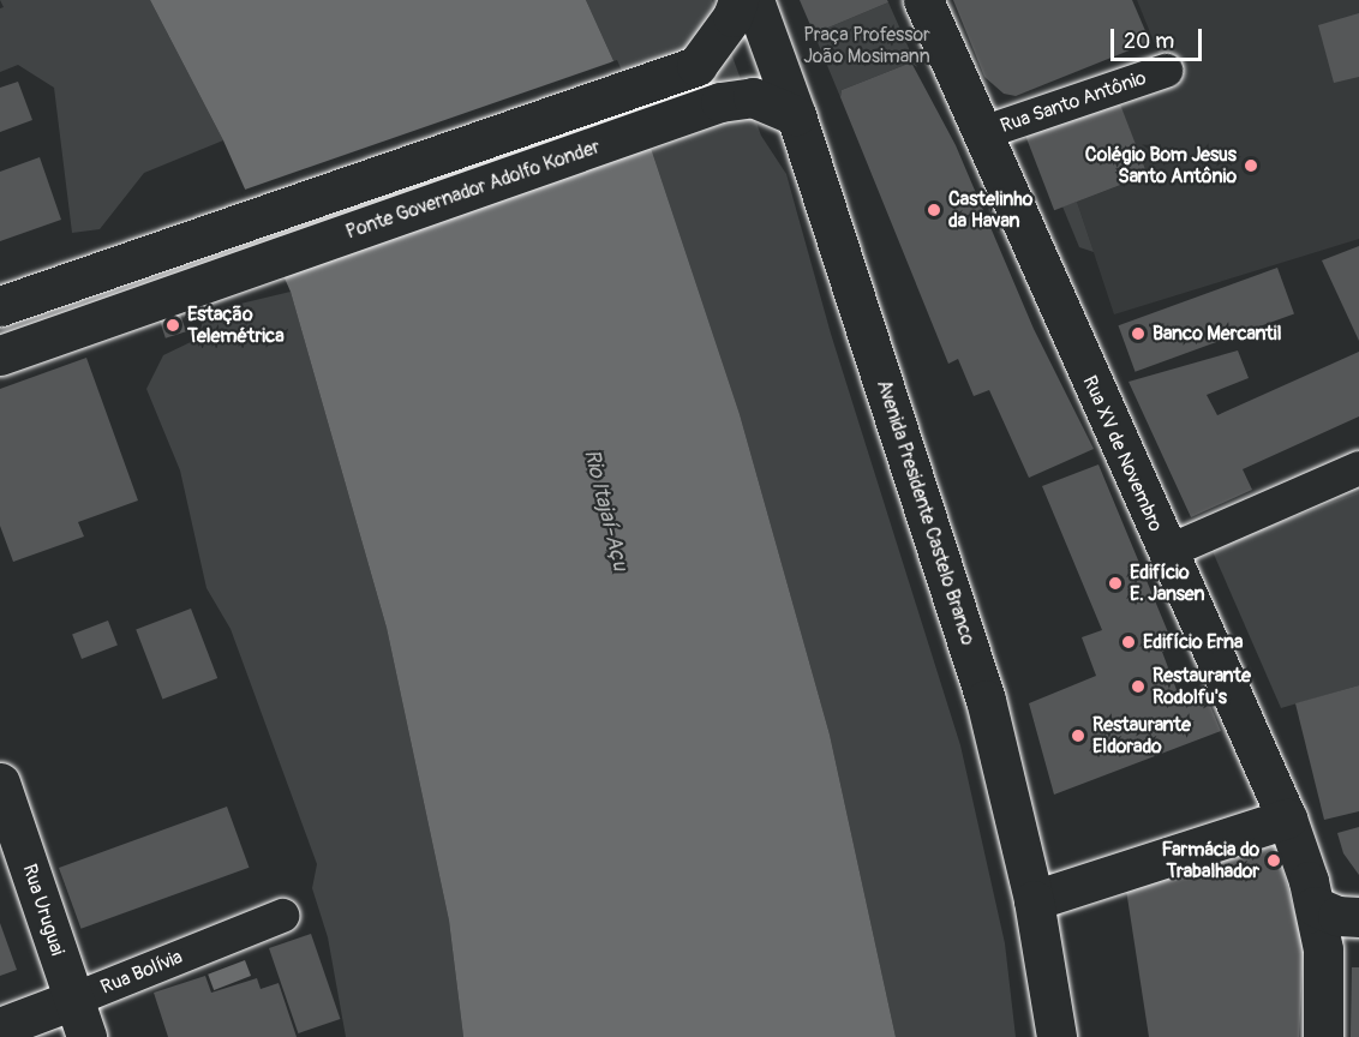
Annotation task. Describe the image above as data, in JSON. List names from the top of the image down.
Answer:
{
  "streets": {
    "main road": [
      "Ponte Governador Adolfo Konder",
      "Rua XV de Novembro",
      "Avenida Presidente Castelo Branco",
      "Rua Uruguai",
      "Rua Bolívia"
    ],
    "street": ["Rua Santo Antônio"]
  },
  "crossings": [
    ["Rua Santo Antônio", "Rua XV de Novembro"],
    ["Ponte Governador Adolfo Konder", "Avenida Presidente Castelo Branco"],
    ["Rua Uruguai", "Rua Bolívia"]
  ],
  "water": ["Rio Itajaí-Açu"],
  "parks": ["Praça Professor João Mosimann"],
  "places": [
    "Colégio Bom Jesus Santo Antônio",
    "Castelinho da Havan",
    "Estação Telemétrica",
    "Banco Mercantil",
    "Edifício E. Jansen",
    "Edifício Erna",
    "Restaurante Rodolfu's",
    "Restaurante Eldorado",
    "Farmácia do Trabalhador"
  ],
  "scale_bar": "20 m"
}
